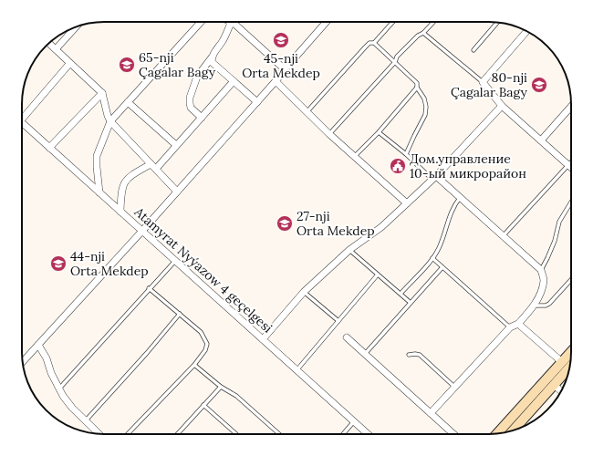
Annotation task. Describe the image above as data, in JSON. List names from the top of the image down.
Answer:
{
  "streets": {
    "street": ["Atamyrat Nyýazow 4 geçelgesi"]
  },
  "places": {
    "school or university": [
      "45-nji Orta Mekdep",
      "65-nji Çagalar Bagy",
      "80-nji Çagalar Bagy",
      "27-nji Orta Mekdep",
      "44-nji Orta Mekdep"
    ],
    "public building": ["Дом.управление 10-ый микрорайон"]
  }
}
